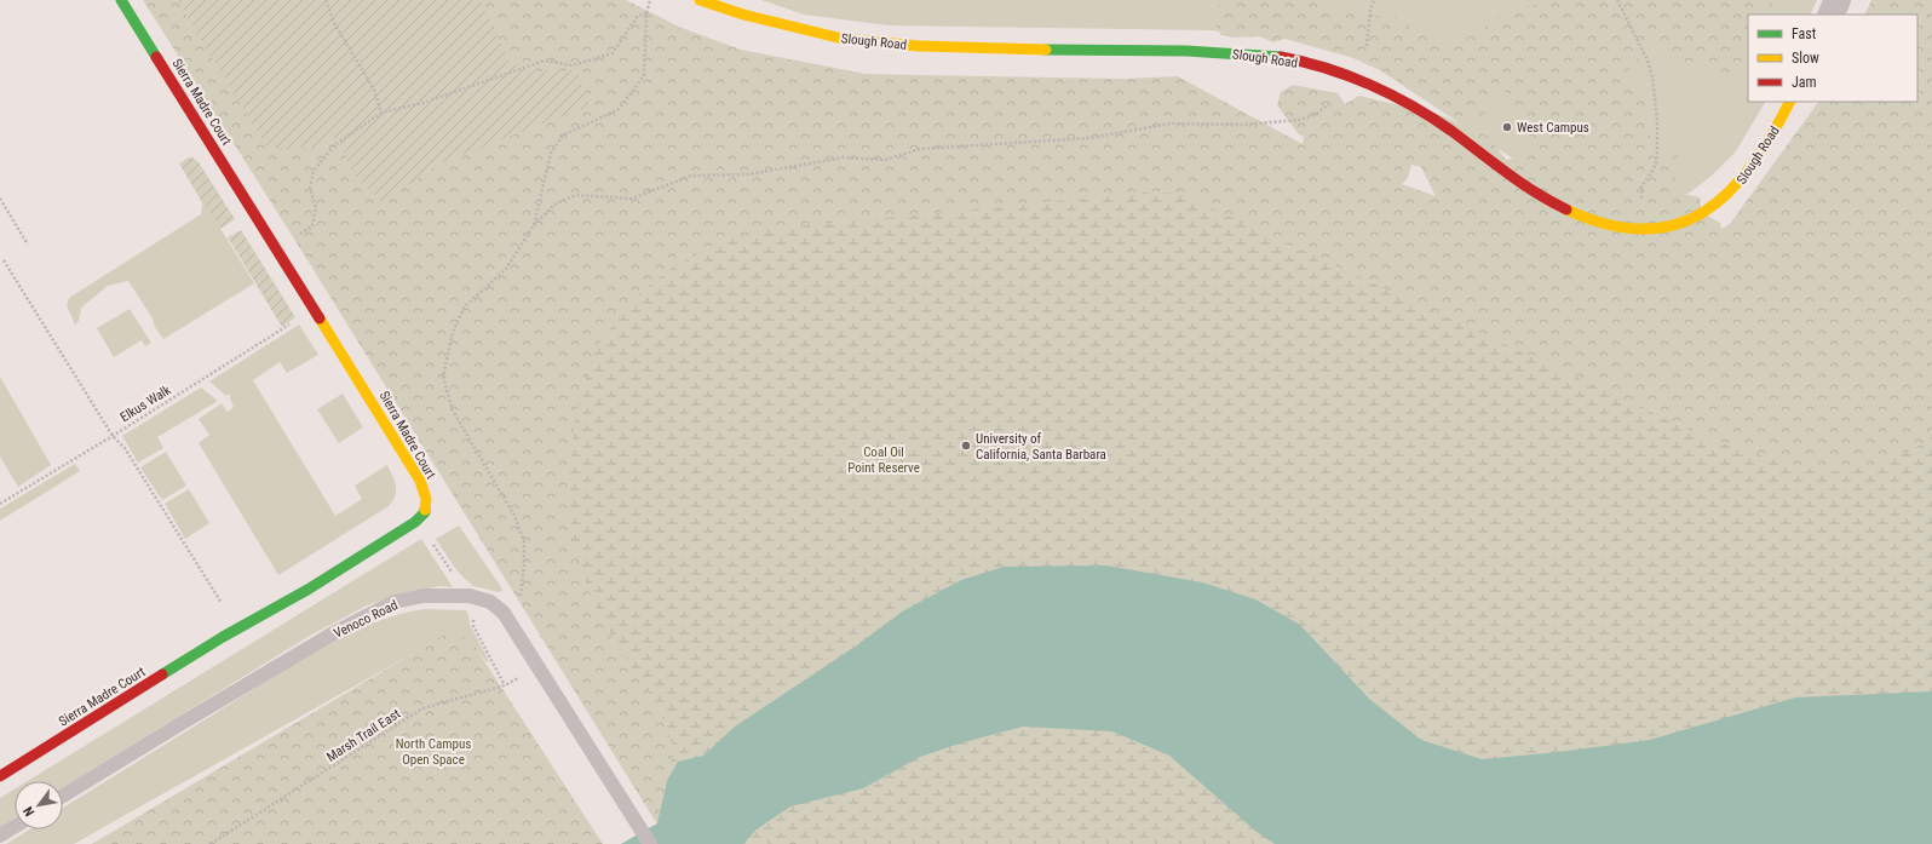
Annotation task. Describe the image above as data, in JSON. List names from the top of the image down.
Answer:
{
  "streets": {
    "street": ["Slough Road", "Sierra Madre Court"],
    "lane": ["Venoco Road"],
    "path": ["Elkus Walk", "Marsh Trail East"]
  },
  "crossings": [
    ["Venoco Road", "Marsh Trail East"]
  ],
  "parks": ["Coal Oil Point Reserve", "North Campus Open Space"],
  "places": ["West Campus", "University of California, Santa Barbara"],
  "legend": ["Fast", "Slow", "Jam"],
  "north": "bottom left"
}
